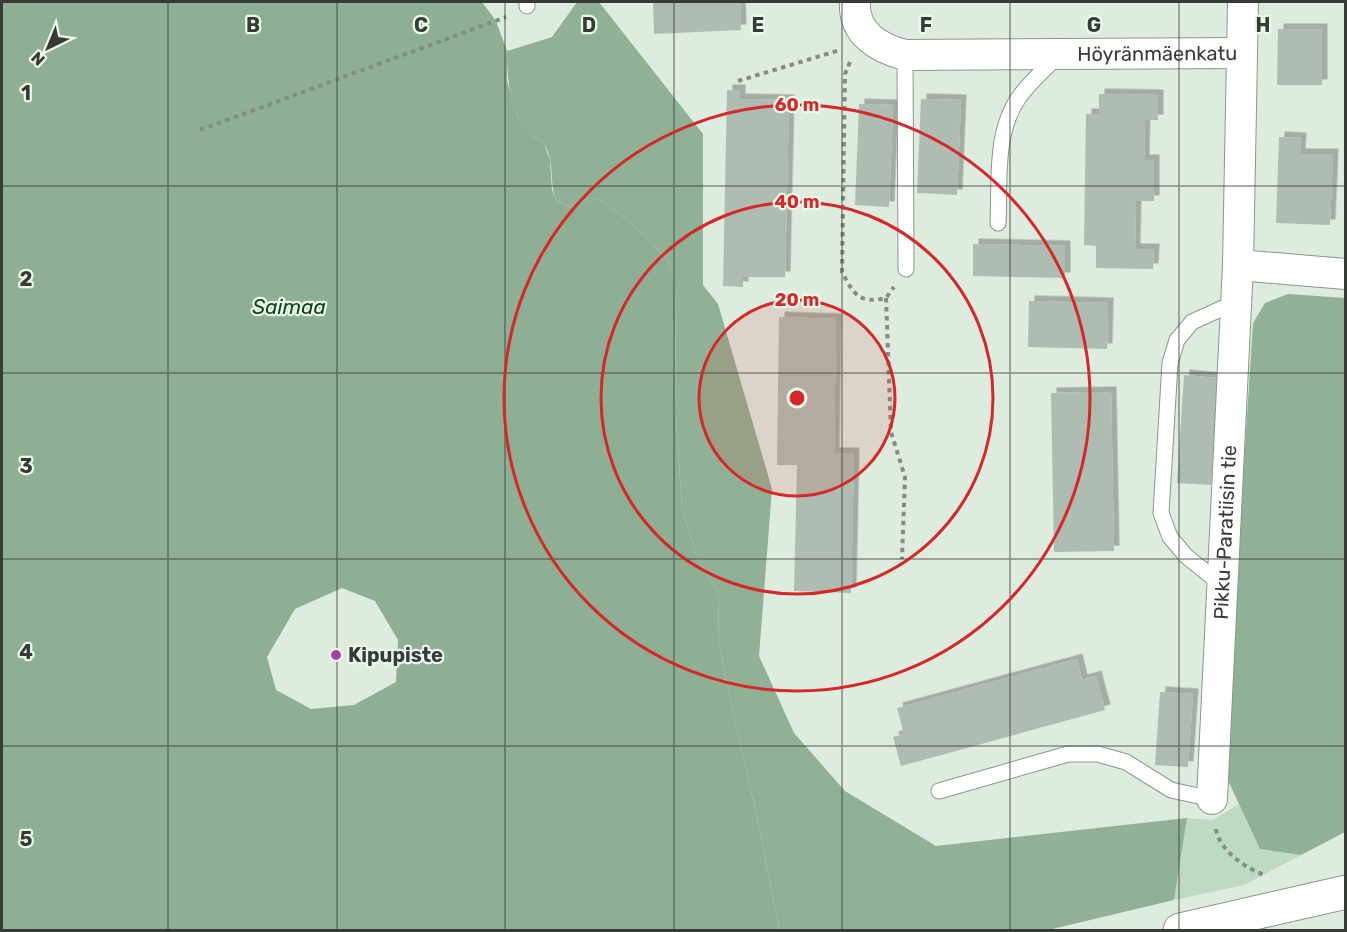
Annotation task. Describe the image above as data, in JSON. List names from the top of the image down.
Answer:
{
  "streets": {
    "street": ["Höyränmäenkatu", "Pikku-Paratiisin tie"]
  },
  "crossings": [
    ["Höyränmäenkatu", "Pikku-Paratiisin tie"]
  ],
  "water": ["Saimaa"],
  "places": ["Kipupiste"],
  "north": "bottom left",
  "grid": {
    "columns": [
      "B",
      "C",
      "D",
      "E",
      "F",
      "G",
      "H"
    ],
    "rows": [
      "1",
      "2",
      "3",
      "4",
      "5"
    ]
  },
  "rings": ["60 m", "40 m", "20 m"]
}
